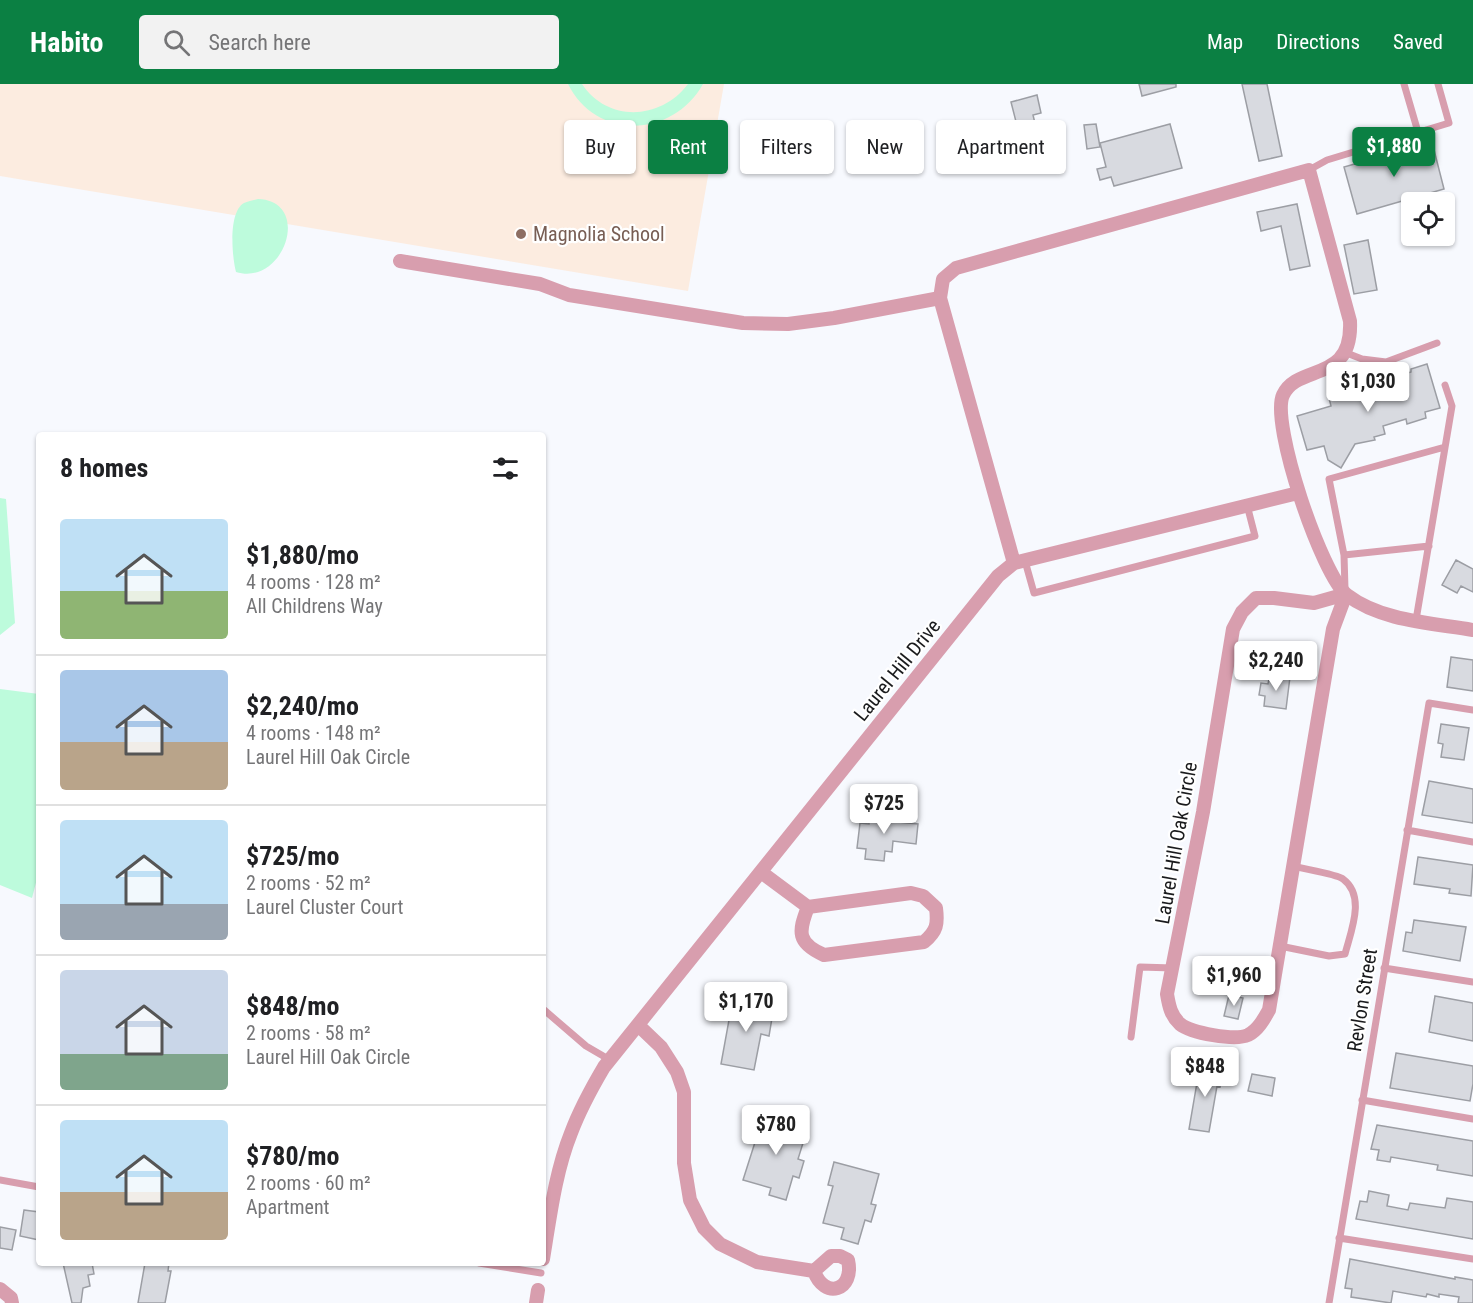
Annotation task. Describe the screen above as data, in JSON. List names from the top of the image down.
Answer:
{
  "streets": {
    "street": ["Laurel Hill Drive", "Laurel Hill Oak Circle"],
    "lane": ["Revlon Street"]
  },
  "places": ["Magnolia School"],
  "page": {
    "header": "Habito",
    "search": "Search here",
    "nav": ["Map", "Directions", "Saved"],
    "chip": [
      "Buy",
      "Rent",
      "Filters",
      "New",
      "Apartment"
    ],
    "price": [
      "$1,880",
      "$1,030",
      "$2,240",
      "$725",
      "$1,960",
      "$1,170",
      "$848",
      "$780"
    ],
    "heading": "8 homes",
    "list": [
      {
        "name": "$1,880/mo",
        "note": "4 rooms · 128 m² · All Childrens Way"
      },
      {
        "name": "$2,240/mo",
        "note": "4 rooms · 148 m² · Laurel Hill Oak Circle"
      },
      {
        "name": "$725/mo",
        "note": "2 rooms · 52 m² · Laurel Cluster Court"
      },
      {
        "name": "$848/mo",
        "note": "2 rooms · 58 m² · Laurel Hill Oak Circle"
      },
      {
        "name": "$780/mo",
        "note": "2 rooms · 60 m² · Apartment"
      }
    ]
  }
}
